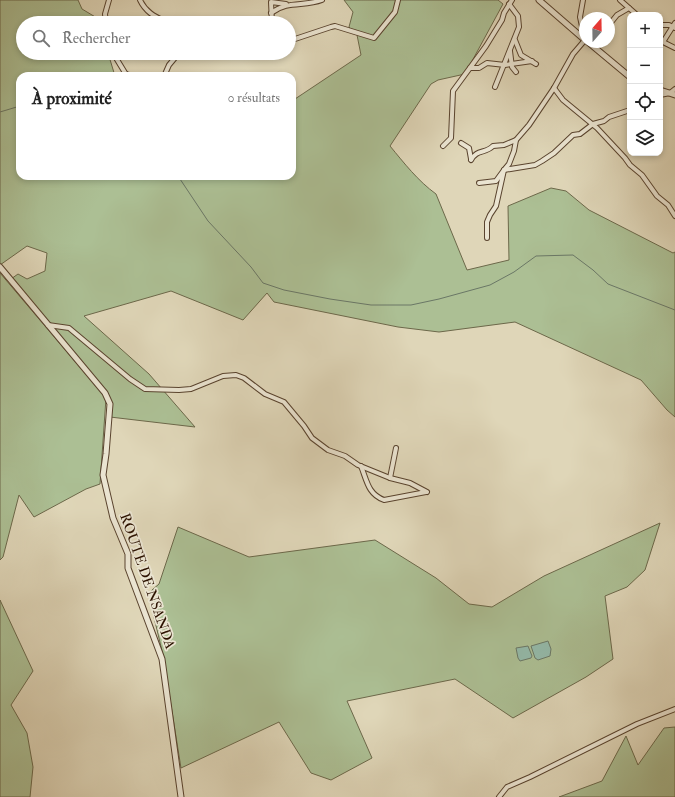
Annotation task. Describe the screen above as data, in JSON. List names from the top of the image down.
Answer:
{
  "streets": {
    "street": ["ROUTE DE NSANDA"]
  },
  "north": "top",
  "page": {
    "map_buttons": ["+", "−"],
    "search": "Rechercher",
    "heading": ["À proximité", "0 résultats"]
  }
}
